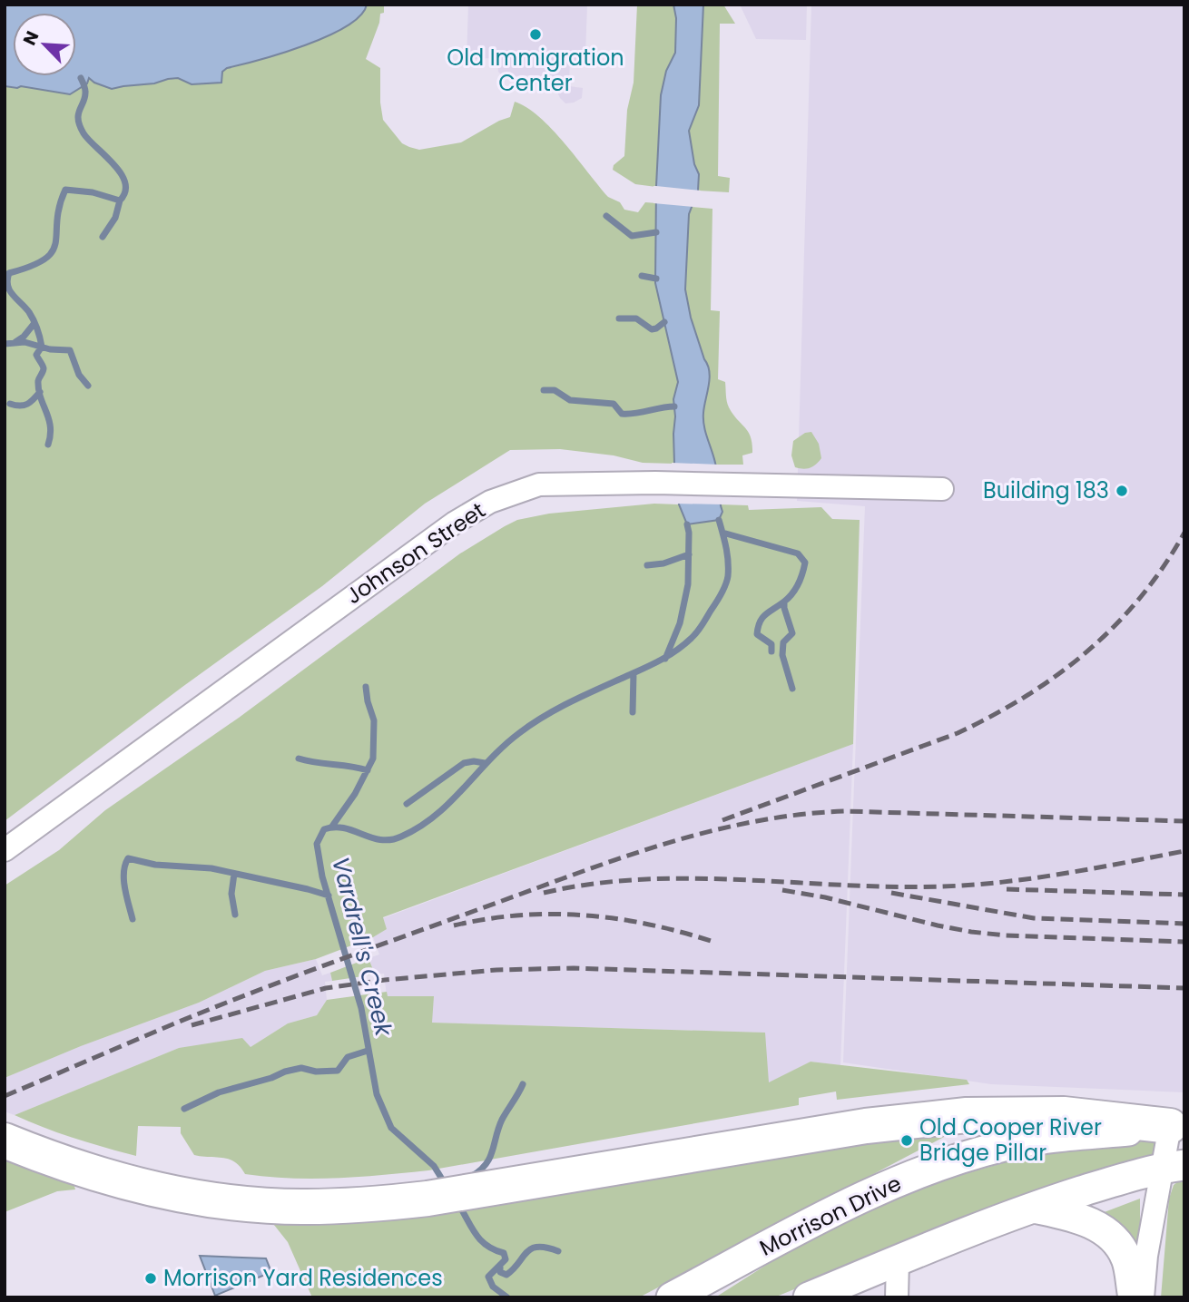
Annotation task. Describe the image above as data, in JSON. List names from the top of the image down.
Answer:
{
  "streets": {
    "main road": ["Morrison Drive"],
    "street": ["Johnson Street"]
  },
  "water": ["Vardrell's Creek"],
  "places": [
    "Old Immigration Center",
    "Building 183",
    "Old Cooper River Bridge Pillar",
    "Morrison Yard Residences"
  ],
  "north": "top left"
}
